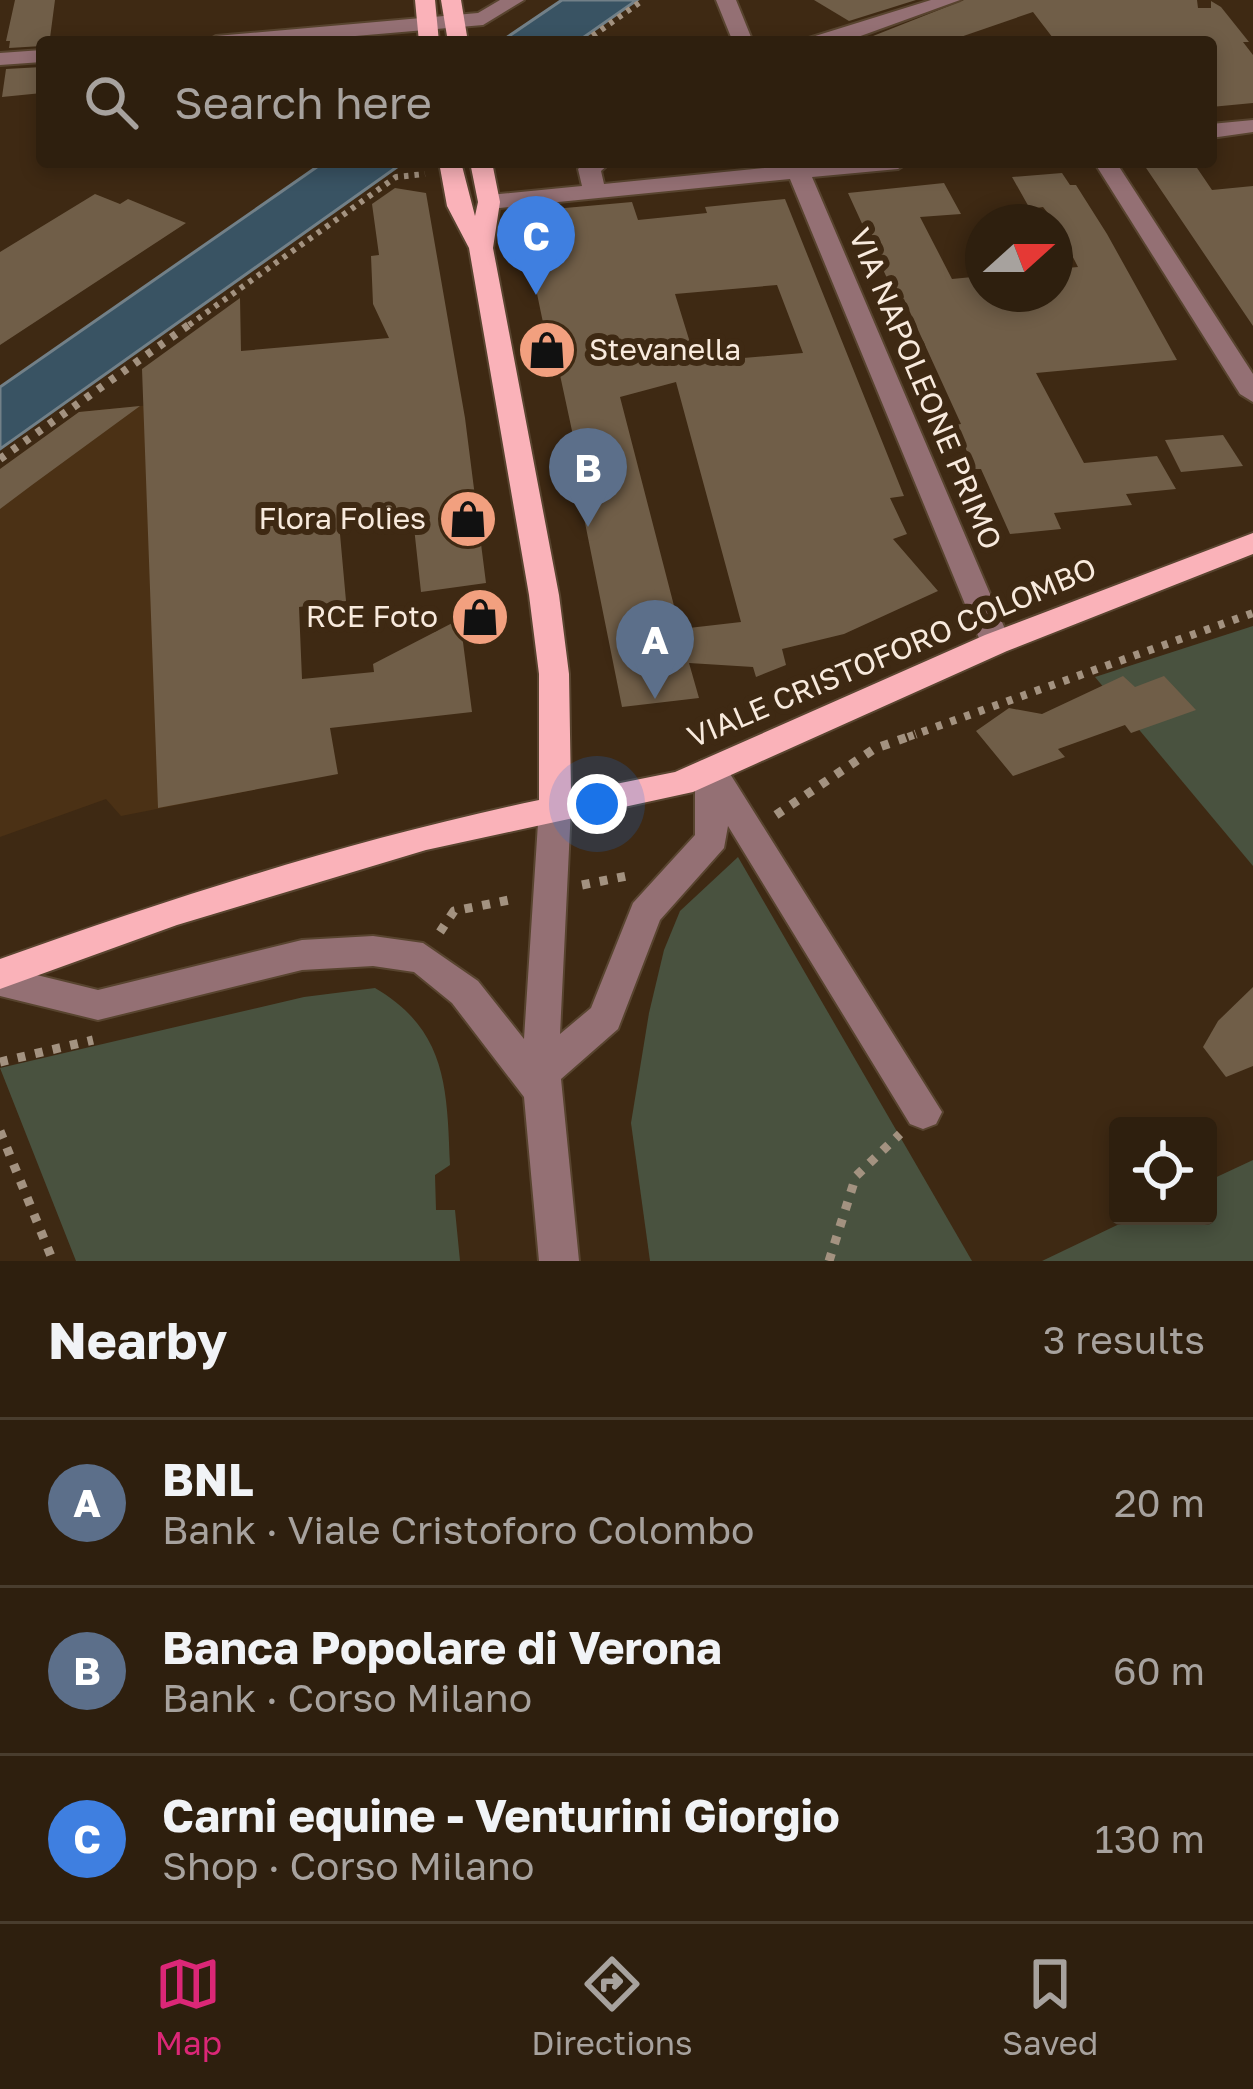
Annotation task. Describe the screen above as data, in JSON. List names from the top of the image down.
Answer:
{
  "streets": {
    "main road": ["VIALE CRISTOFORO COLOMBO"],
    "street": ["VIA NAPOLEONE PRIMO"]
  },
  "crossings": [
    ["VIA NAPOLEONE PRIMO", "VIALE CRISTOFORO COLOMBO"]
  ],
  "places": {
    "shop": ["Stevanella", "Flora Folies", "RCE Foto"]
  },
  "north": "right",
  "page": {
    "search": "Search here",
    "pins": ["C", "B", "A"],
    "heading": ["Nearby", "3 results"],
    "list": [
      {
        "mark": "A",
        "name": "BNL",
        "note": "Bank · Viale Cristoforo Colombo",
        "value": "20 m"
      },
      {
        "mark": "B",
        "name": "Banca Popolare di Verona",
        "note": "Bank · Corso Milano",
        "value": "60 m"
      },
      {
        "mark": "C",
        "name": "Carni equine - Venturini Giorgio",
        "note": "Shop · Corso Milano",
        "value": "130 m"
      }
    ],
    "nav": ["Map", "Directions", "Saved"]
  }
}
